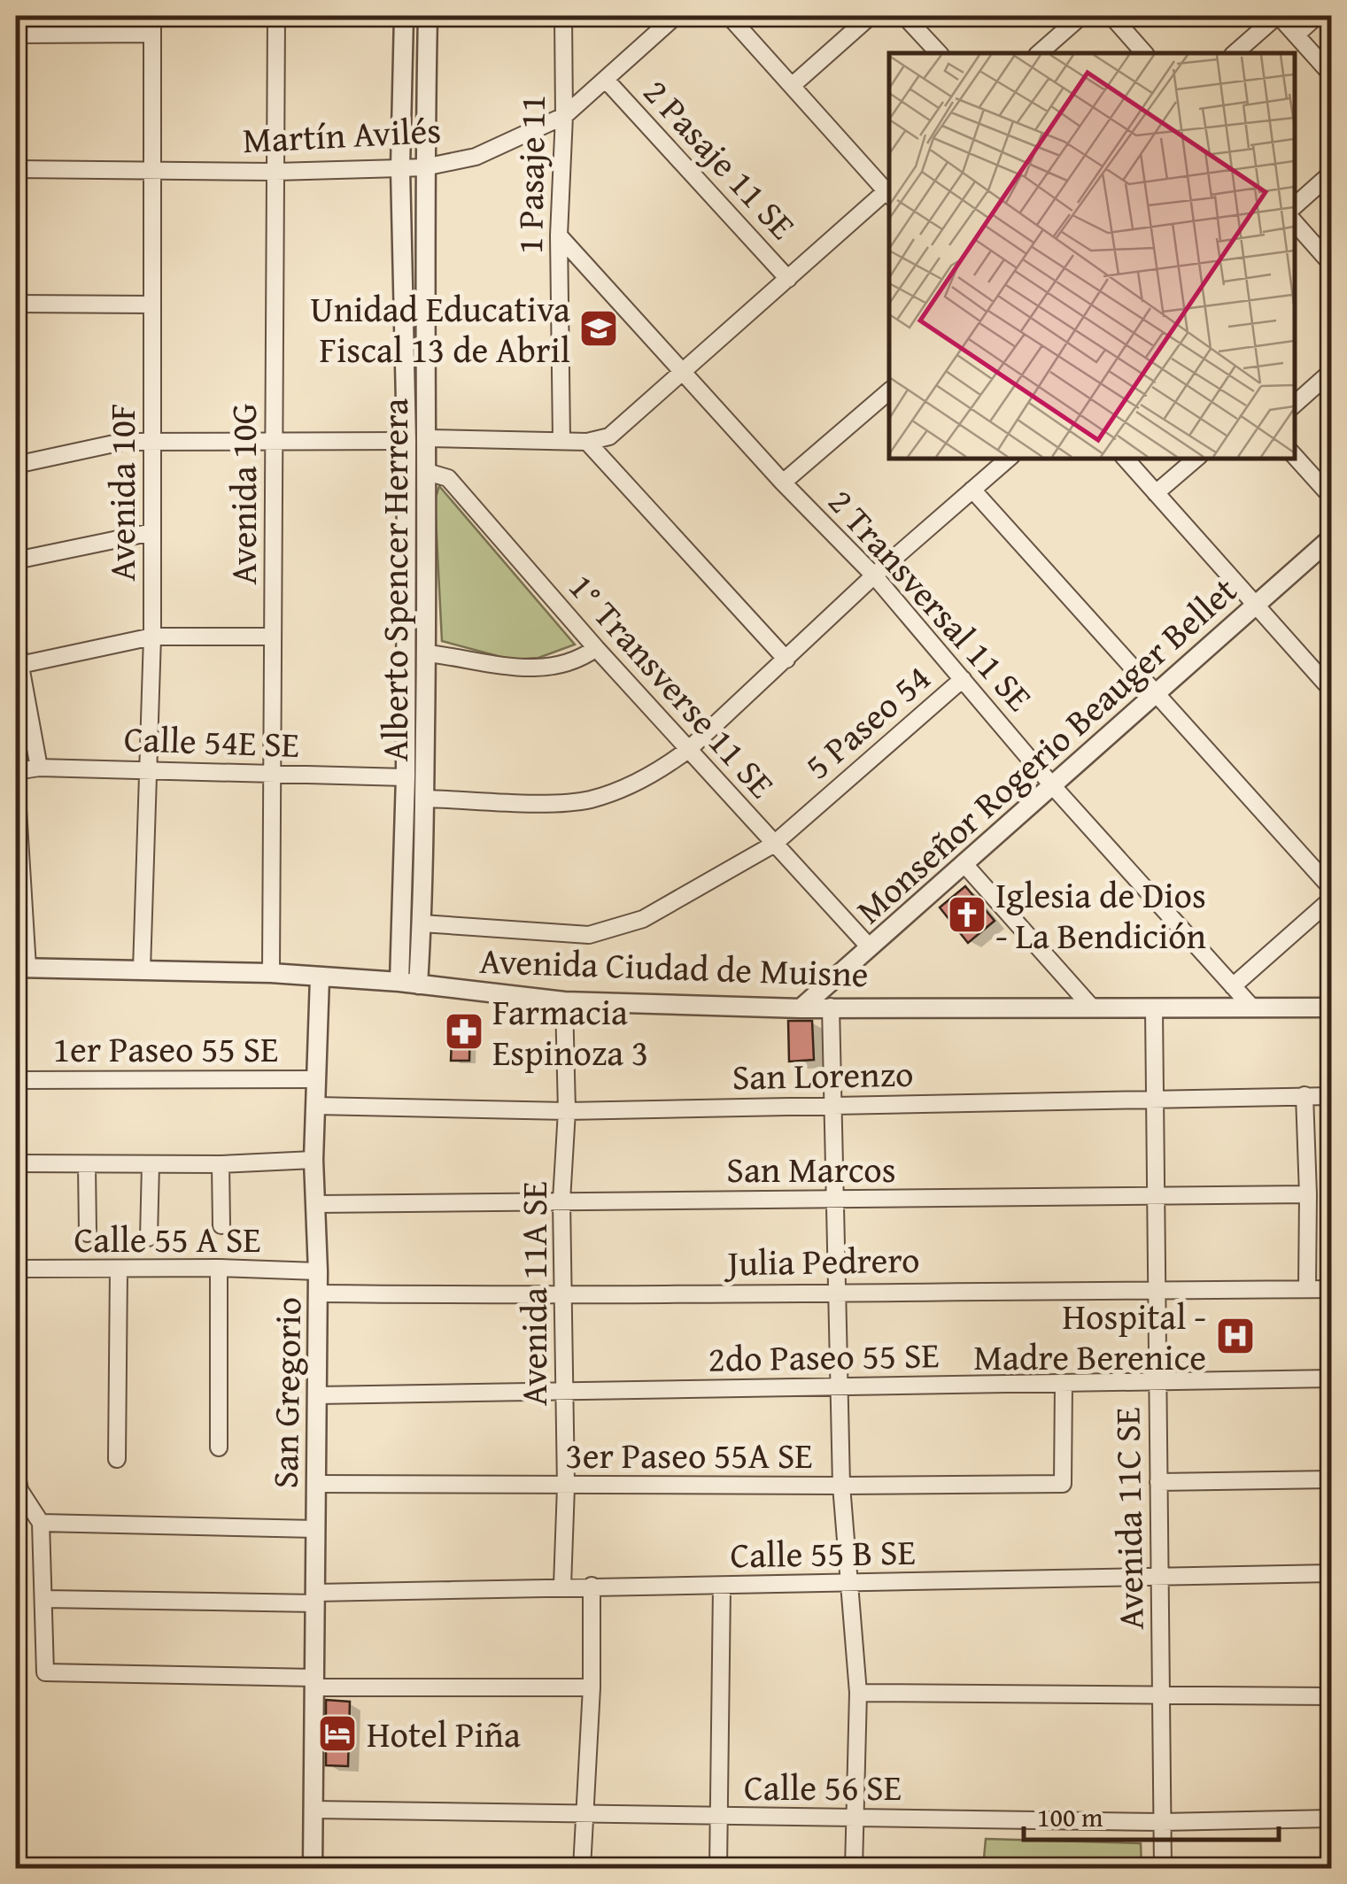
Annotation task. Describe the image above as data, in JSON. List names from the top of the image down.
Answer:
{
  "streets": {
    "street": [
      "Martín Avilés",
      "2 Pasaje 11 SE",
      "1 Pasaje 11",
      "Avenida 10F",
      "Avenida 10G",
      "Alberto Spencer Herrera",
      "2 Transversal 11 SE",
      "1° Transverse 11 SE",
      "5 Paseo 54",
      "Calle 54E SE",
      "Monseñor Rogerio Beauger Bellet",
      "Avenida Ciudad de Muisne",
      "1er Paseo 55 SE",
      "San Lorenzo",
      "San Marcos",
      "Calle 55 A SE",
      "Julia Pedrero",
      "Avenida 11A SE",
      "2do Paseo 55 SE",
      "San Gregorio",
      "3er Paseo 55A SE",
      "Avenida 11C SE",
      "Calle 55 B SE",
      "Calle 56 SE"
    ]
  },
  "crossings": [
    ["Martín Avilés", "2 Pasaje 11 SE"],
    ["Martín Avilés", "1 Pasaje 11"],
    ["Martín Avilés", "Avenida 10F"],
    ["Martín Avilés", "Avenida 10G"],
    ["Martín Avilés", "Alberto Spencer Herrera"],
    ["1 Pasaje 11", "2 Transversal 11 SE"],
    ["Avenida 10F", "Calle 54E SE"],
    ["Avenida 10F", "Avenida Ciudad de Muisne"],
    ["Avenida 10G", "Calle 54E SE"],
    ["Avenida 10G", "Avenida Ciudad de Muisne"],
    ["Alberto Spencer Herrera", "1° Transverse 11 SE"],
    ["Alberto Spencer Herrera", "5 Paseo 54"],
    ["Alberto Spencer Herrera", "Calle 54E SE"],
    ["Alberto Spencer Herrera", "Avenida Ciudad de Muisne"],
    ["2 Transversal 11 SE", "5 Paseo 54"],
    ["2 Transversal 11 SE", "Monseñor Rogerio Beauger Bellet"],
    ["2 Transversal 11 SE", "Avenida Ciudad de Muisne"],
    ["1° Transverse 11 SE", "5 Paseo 54"],
    ["1° Transverse 11 SE", "Monseñor Rogerio Beauger Bellet"],
    ["Monseñor Rogerio Beauger Bellet", "Avenida Ciudad de Muisne"],
    ["Avenida Ciudad de Muisne", "Avenida 11A SE"],
    ["Avenida Ciudad de Muisne", "San Gregorio"],
    ["Avenida Ciudad de Muisne", "Avenida 11C SE"],
    ["1er Paseo 55 SE", "San Gregorio"],
    ["San Lorenzo", "Avenida 11A SE"],
    ["San Lorenzo", "San Gregorio"],
    ["San Lorenzo", "Avenida 11C SE"],
    ["San Marcos", "Avenida 11A SE"],
    ["San Marcos", "San Gregorio"],
    ["San Marcos", "Avenida 11C SE"],
    ["Calle 55 A SE", "San Gregorio"],
    ["Julia Pedrero", "Avenida 11A SE"],
    ["Julia Pedrero", "San Gregorio"],
    ["Julia Pedrero", "Avenida 11C SE"],
    ["Avenida 11A SE", "2do Paseo 55 SE"],
    ["Avenida 11A SE", "3er Paseo 55A SE"],
    ["Avenida 11A SE", "Calle 55 B SE"],
    ["2do Paseo 55 SE", "San Gregorio"],
    ["2do Paseo 55 SE", "3er Paseo 55A SE"],
    ["2do Paseo 55 SE", "Avenida 11C SE"],
    ["San Gregorio", "3er Paseo 55A SE"],
    ["San Gregorio", "Calle 55 B SE"],
    ["San Gregorio", "Calle 56 SE"],
    ["Avenida 11C SE", "Calle 55 B SE"],
    ["Avenida 11C SE", "Calle 56 SE"]
  ],
  "places": {
    "school or university": ["Unidad Educativa Fiscal 13 de Abril"],
    "church": ["Iglesia de Dios - La Bendición"],
    "pharmacy": ["Farmacia Espinoza 3"],
    "hospital": ["Hospital - Madre Berenice"],
    "hotel": ["Hotel Piña"]
  },
  "scale_bar": "100 m"
}
